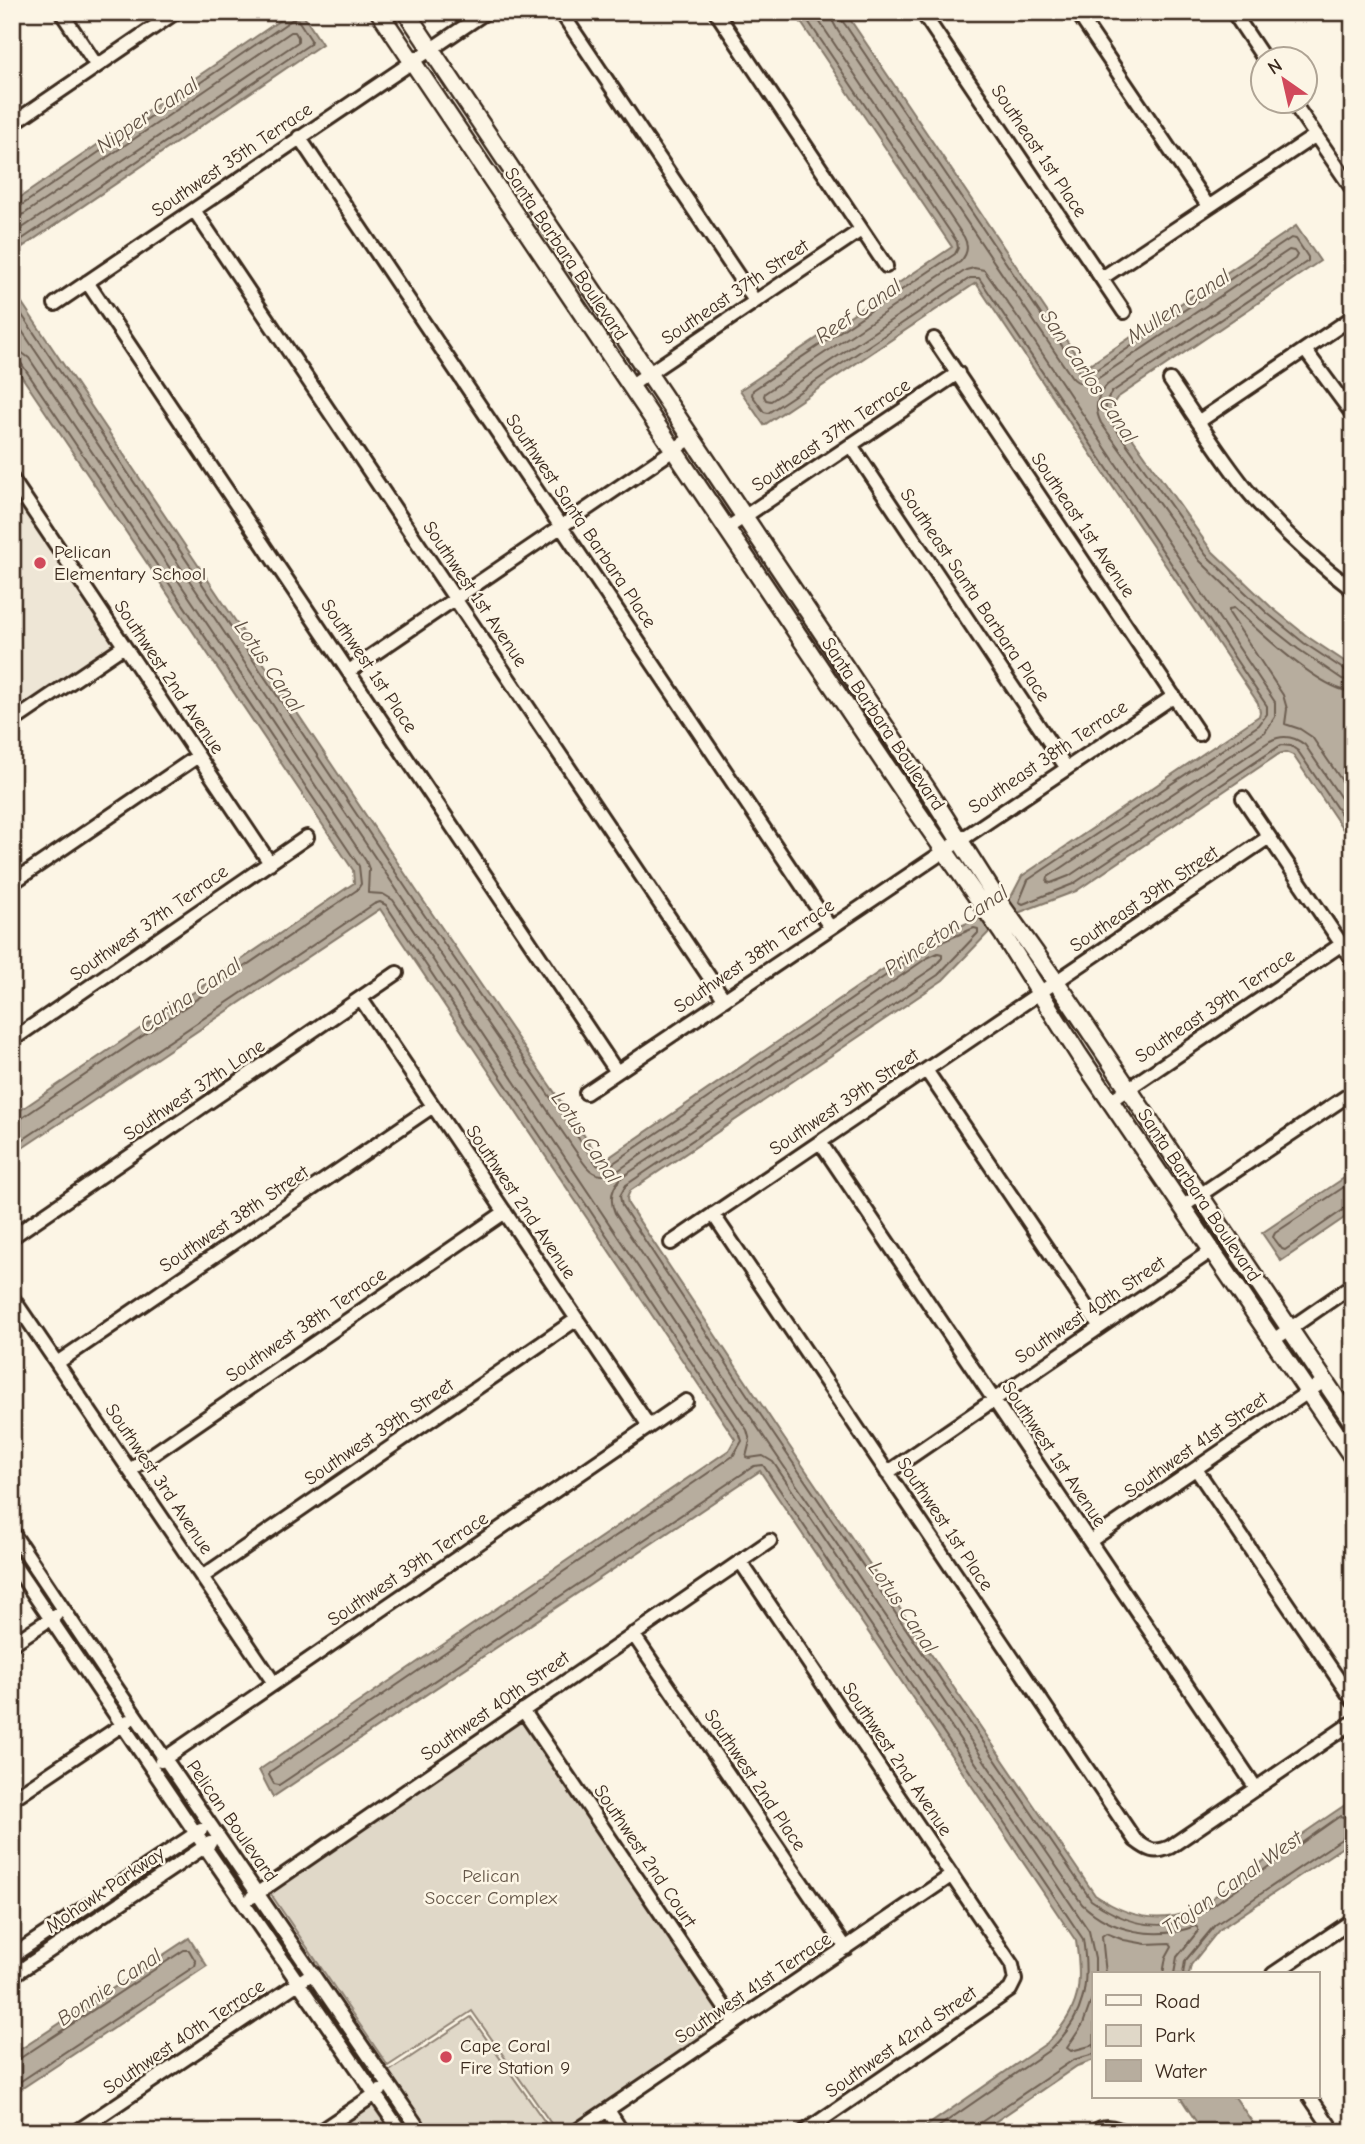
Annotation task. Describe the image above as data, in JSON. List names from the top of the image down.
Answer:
{
  "streets": {
    "main road": ["Santa Barbara Boulevard"],
    "street": [
      "Southeast 1st Place",
      "Southwest 35th Terrace",
      "Southeast 37th Street",
      "Southeast 37th Terrace",
      "Southwest Santa Barbara Place",
      "Southeast 1st Avenue",
      "Southwest 1st Avenue",
      "Southeast Santa Barbara Place",
      "Southwest 1st Place",
      "Southwest 2nd Avenue",
      "Southeast 38th Terrace",
      "Southeast 39th Street",
      "Southwest 37th Terrace",
      "Southwest 38th Terrace",
      "Southeast 39th Terrace",
      "Southwest 37th Lane",
      "Southwest 39th Street",
      "Southwest 38th Street",
      "Southwest 40th Street",
      "Southwest 41st Street",
      "Southwest 3rd Avenue",
      "Southwest 39th Terrace",
      "Southwest 2nd Place",
      "Pelican Boulevard",
      "Southwest 2nd Court",
      "Mohawk Parkway",
      "Southwest 41st Terrace",
      "Southwest 40th Terrace",
      "Southwest 42nd Street"
    ]
  },
  "crossings": [
    ["Southwest 35th Terrace", "Santa Barbara Boulevard"],
    ["Southwest 35th Terrace", "Southwest Santa Barbara Place"],
    ["Southwest 35th Terrace", "Southwest 1st Avenue"],
    ["Southwest 35th Terrace", "Southwest 1st Place"],
    ["Santa Barbara Boulevard", "Southeast 37th Street"],
    ["Santa Barbara Boulevard", "Southeast 37th Terrace"],
    ["Santa Barbara Boulevard", "Southeast 38th Terrace"],
    ["Santa Barbara Boulevard", "Southeast 39th Street"],
    ["Santa Barbara Boulevard", "Southwest 38th Terrace"],
    ["Santa Barbara Boulevard", "Southeast 39th Terrace"],
    ["Santa Barbara Boulevard", "Southwest 39th Street"],
    ["Santa Barbara Boulevard", "Southwest 40th Street"],
    ["Santa Barbara Boulevard", "Southwest 41st Street"],
    ["Southeast 37th Terrace", "Southeast 1st Avenue"],
    ["Southeast 37th Terrace", "Southeast Santa Barbara Place"],
    ["Southwest Santa Barbara Place", "Southwest 38th Terrace"],
    ["Southeast 1st Avenue", "Southeast 38th Terrace"],
    ["Southwest 1st Avenue", "Southwest 1st Place"],
    ["Southwest 1st Avenue", "Southwest 38th Terrace"],
    ["Southwest 1st Avenue", "Southwest 39th Street"],
    ["Southwest 1st Avenue", "Southwest 40th Street"],
    ["Southwest 1st Avenue", "Southwest 41st Street"],
    ["Southeast Santa Barbara Place", "Southeast 38th Terrace"],
    ["Southwest 1st Place", "Southwest 38th Terrace"],
    ["Southwest 1st Place", "Southwest 39th Street"],
    ["Southwest 1st Place", "Southwest 40th Street"],
    ["Southwest 2nd Avenue", "Southwest 37th Terrace"],
    ["Southwest 2nd Avenue", "Southwest 38th Terrace"],
    ["Southwest 2nd Avenue", "Southwest 37th Lane"],
    ["Southwest 2nd Avenue", "Southwest 39th Street"],
    ["Southwest 2nd Avenue", "Southwest 38th Street"],
    ["Southwest 2nd Avenue", "Southwest 40th Street"],
    ["Southwest 2nd Avenue", "Southwest 39th Terrace"],
    ["Southwest 2nd Avenue", "Southwest 41st Terrace"],
    ["Southwest 2nd Avenue", "Southwest 42nd Street"],
    ["Southeast 38th Terrace", "Southwest 38th Terrace"],
    ["Southeast 39th Street", "Southwest 39th Street"],
    ["Southwest 38th Terrace", "Southwest 3rd Avenue"],
    ["Southwest 39th Street", "Southwest 3rd Avenue"],
    ["Southwest 38th Street", "Southwest 3rd Avenue"],
    ["Southwest 40th Street", "Southwest 2nd Place"],
    ["Southwest 40th Street", "Pelican Boulevard"],
    ["Southwest 40th Street", "Southwest 2nd Court"],
    ["Southwest 3rd Avenue", "Southwest 39th Terrace"],
    ["Southwest 39th Terrace", "Pelican Boulevard"],
    ["Southwest 2nd Place", "Southwest 41st Terrace"],
    ["Pelican Boulevard", "Mohawk Parkway"],
    ["Pelican Boulevard", "Southwest 40th Terrace"],
    ["Southwest 2nd Court", "Southwest 41st Terrace"]
  ],
  "water": [
    "Nipper Canal",
    "Mullen Canal",
    "Reef Canal",
    "San Carlos Canal",
    "Lotus Canal",
    "Princeton Canal",
    "Carina Canal",
    "Trojan Canal West",
    "Bonnie Canal"
  ],
  "parks": ["Pelican Soccer Complex"],
  "places": ["Pelican Elementary School", "Cape Coral Fire Station 9"],
  "legend": ["Road", "Park", "Water"],
  "north": "top left"
}
